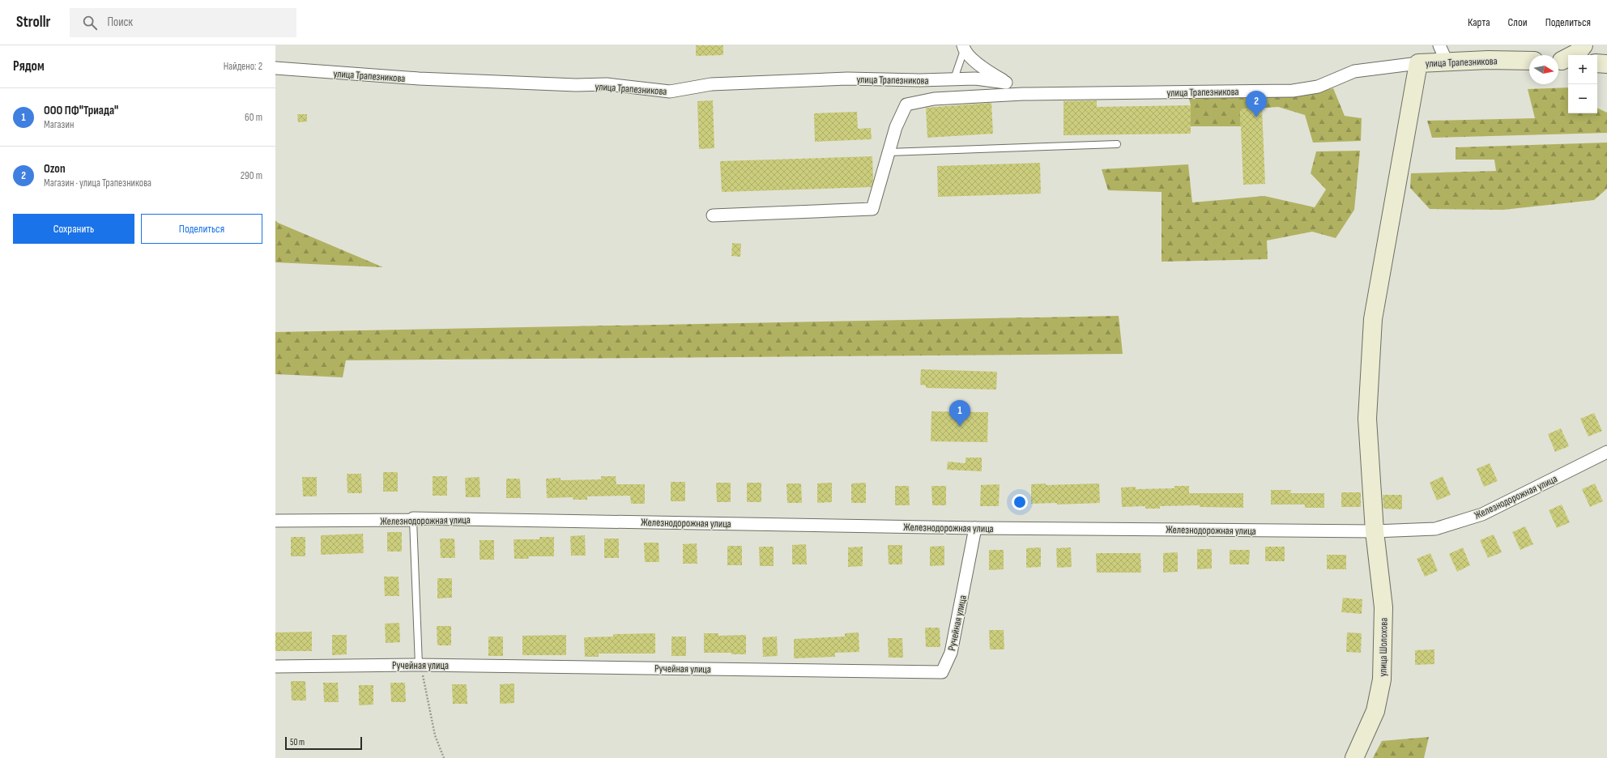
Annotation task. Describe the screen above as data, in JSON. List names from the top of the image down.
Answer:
{
  "streets": {
    "street": [
      "улица Трапезникова",
      "Железнодорожная улица",
      "Ручейная улица",
      "улица Шолохова"
    ]
  },
  "crossings": [
    ["улица Трапезникова", "улица Шолохова"],
    ["Железнодорожная улица", "Ручейная улица"],
    ["Железнодорожная улица", "улица Шолохова"]
  ],
  "scale_bar": "50 m",
  "north": "right",
  "page": {
    "header": "Strollr",
    "search": "Поиск",
    "nav": ["Карта", "Слои", "Поделиться"],
    "heading": ["Рядом", "Найдено: 2"],
    "map_buttons": ["+", "−"],
    "list": [
      {
        "mark": "1",
        "name": "ООО ПФ\"Триада\"",
        "note": "Магазин",
        "value": "60 m"
      },
      {
        "mark": "2",
        "name": "Ozon",
        "note": "Магазин · улица Трапезникова",
        "value": "290 m"
      }
    ],
    "pins": ["2", "1"],
    "buttons": ["Сохранить", "Поделиться"],
    "scale": "50 m"
  }
}
